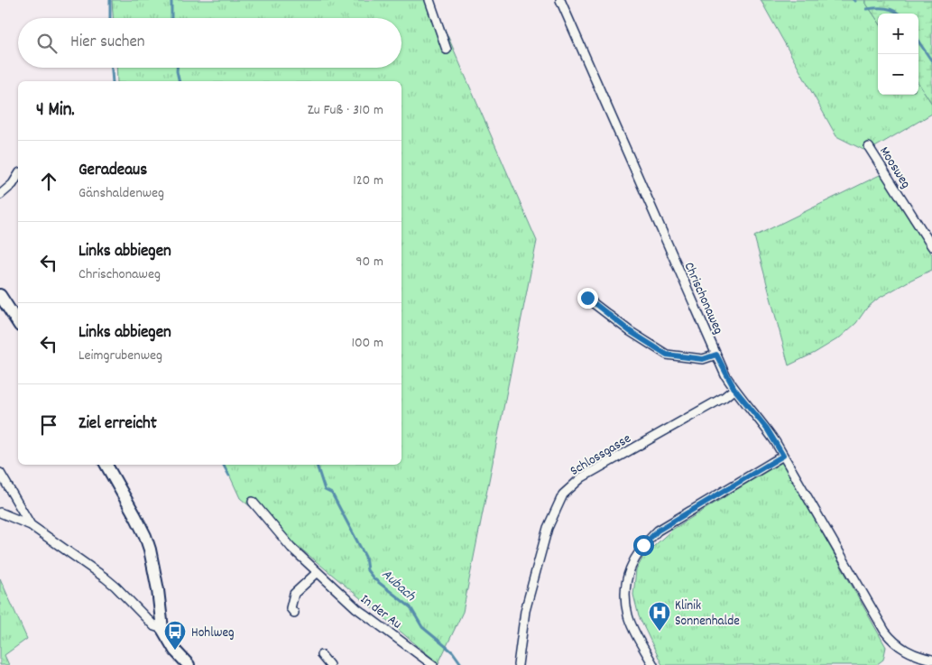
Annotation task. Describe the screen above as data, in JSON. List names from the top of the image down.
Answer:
{
  "streets": {
    "street": [
      "Moosweg",
      "Chrischonaweg",
      "Schlossgasse",
      "In der Au"
    ]
  },
  "crossings": [
    ["Chrischonaweg", "Schlossgasse"]
  ],
  "water": ["Aubach"],
  "places": {
    "hospital": ["Klinik Sonnenhalde"],
    "bus stop": ["Hohlweg"]
  },
  "page": {
    "map_buttons": ["+", "−"],
    "search": "Hier suchen",
    "heading": ["4 Min.", "Zu Fuß · 310 m"],
    "list": [
      ["Geradeaus", "Gänshaldenweg", "120 m"],
      ["Links abbiegen", "Chrischonaweg", "90 m"],
      ["Links abbiegen", "Leimgrubenweg", "100 m"],
      "Ziel erreicht"
    ]
  }
}
